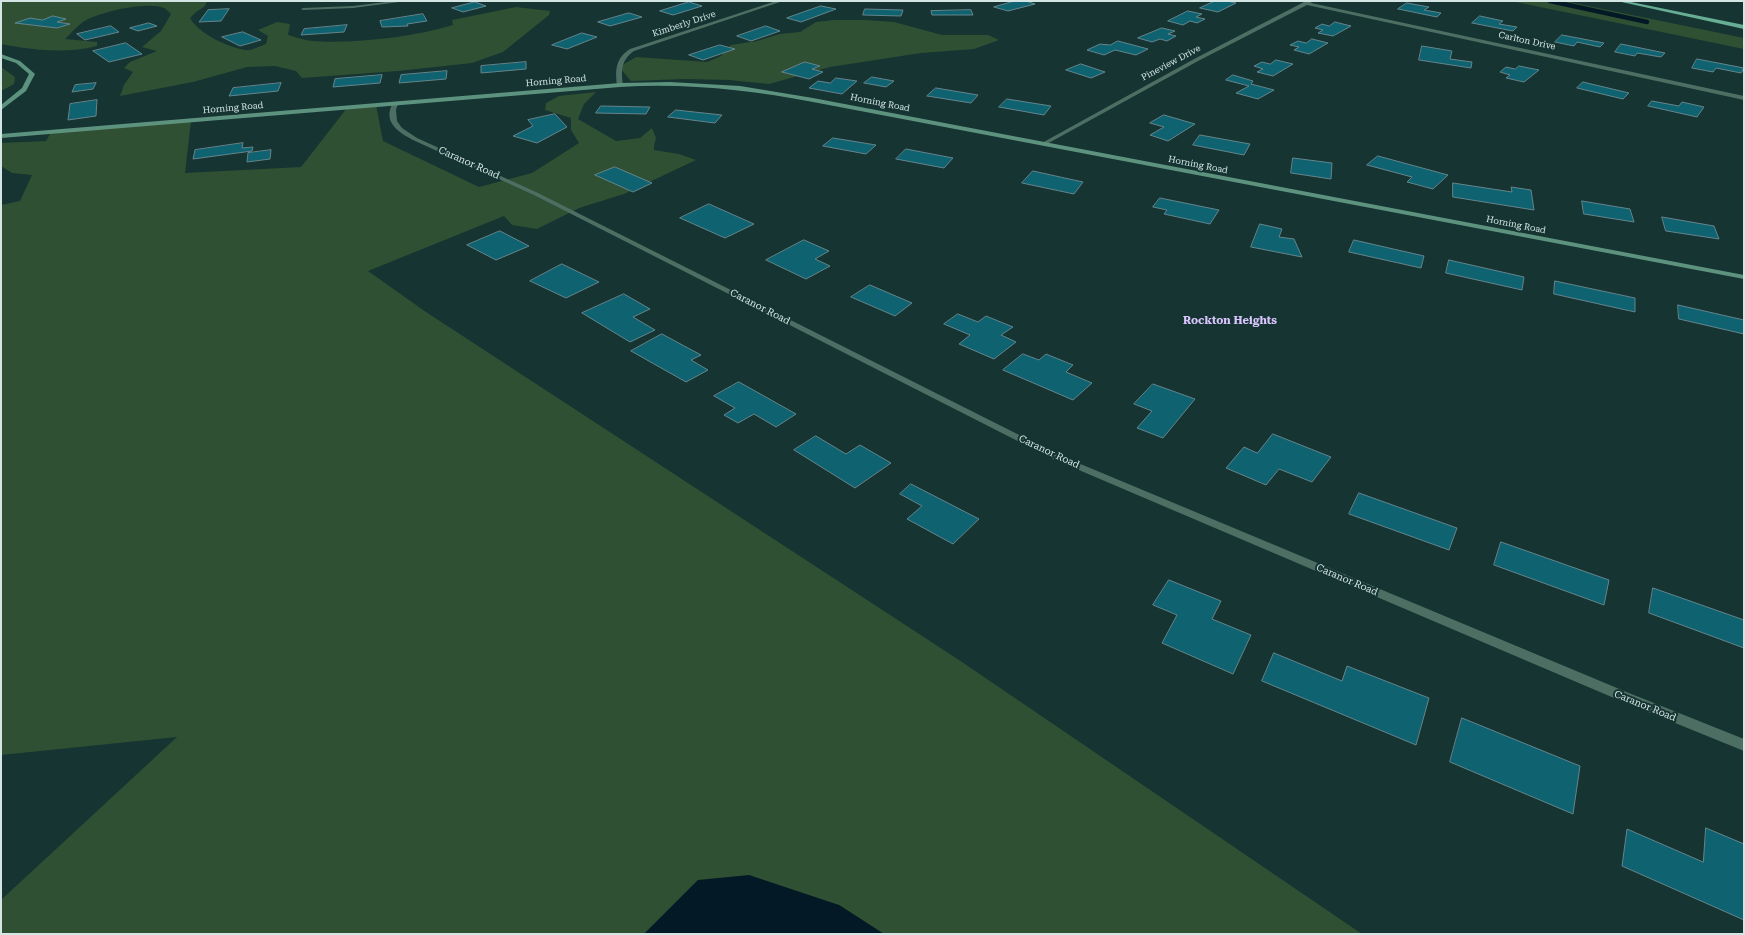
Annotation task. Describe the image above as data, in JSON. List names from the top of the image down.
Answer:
{
  "streets": {
    "street": [
      "Kimberly Drive",
      "Carlton Drive",
      "Pineview Drive",
      "Horning Road",
      "Caranor Road"
    ]
  },
  "crossings": [
    ["Kimberly Drive", "Horning Road"],
    ["Carlton Drive", "Pineview Drive"],
    ["Pineview Drive", "Horning Road"],
    ["Horning Road", "Caranor Road"]
  ],
  "districts": ["Rockton Heights"]
}
